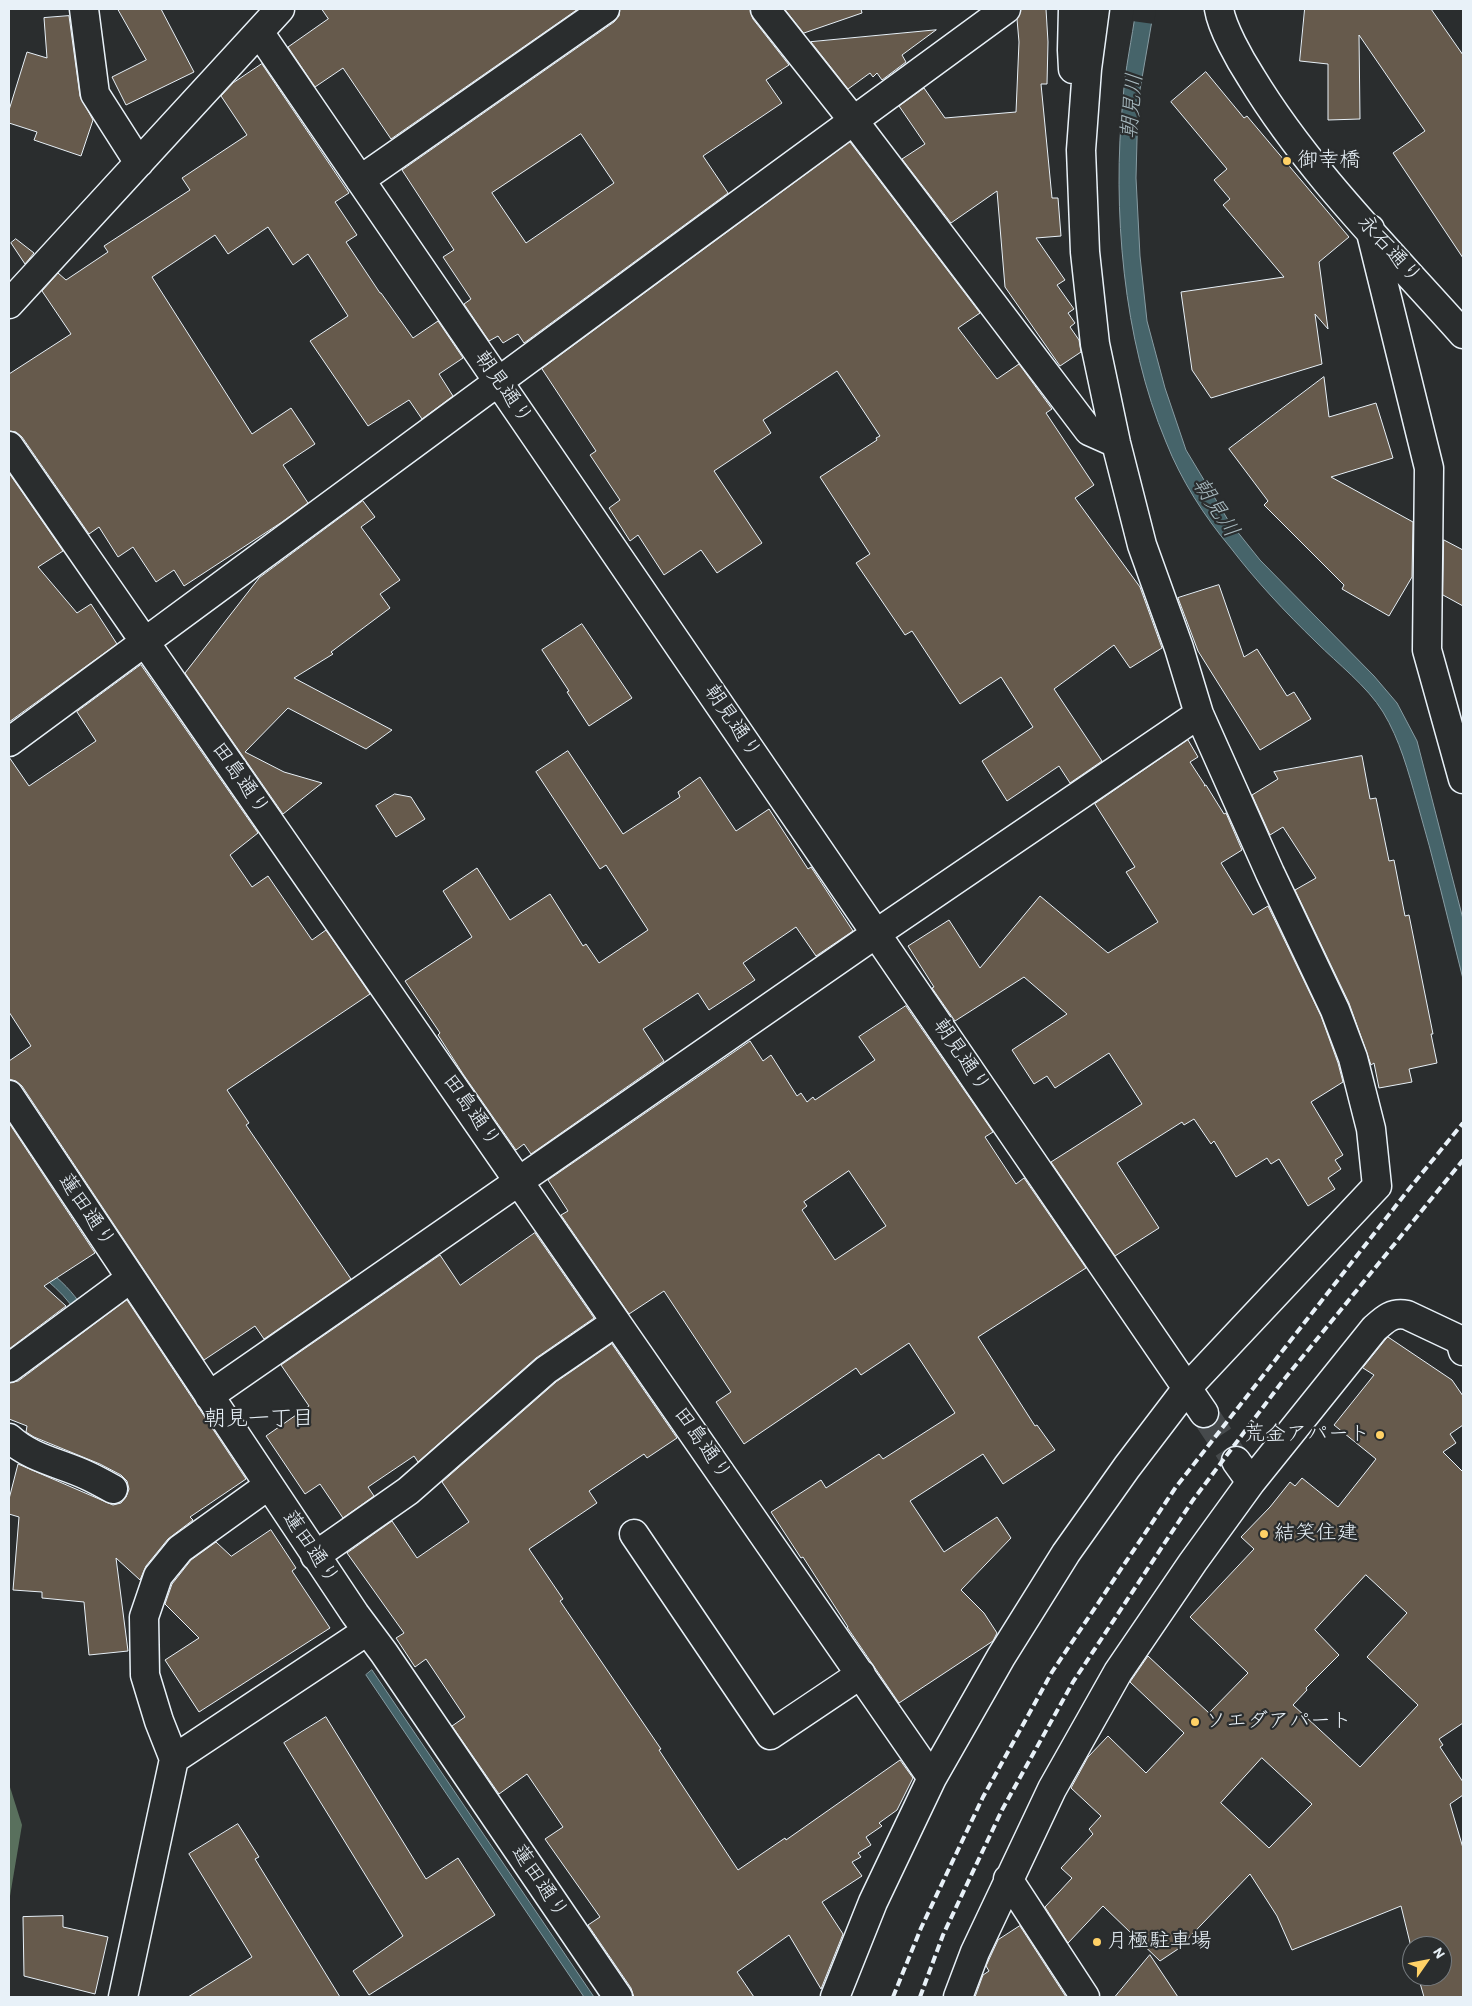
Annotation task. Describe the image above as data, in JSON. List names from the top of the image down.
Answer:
{
  "streets": {
    "street": [
      "永石通り",
      "朝見通り",
      "田島通り",
      "蓮田通り"
    ]
  },
  "districts": ["朝見一丁目"],
  "water": ["朝見川"],
  "places": [
    "御幸橋",
    "荒金アパート",
    "結笑住建",
    "ソエダアパート",
    "月極駐車場"
  ],
  "north": "top right"
}
